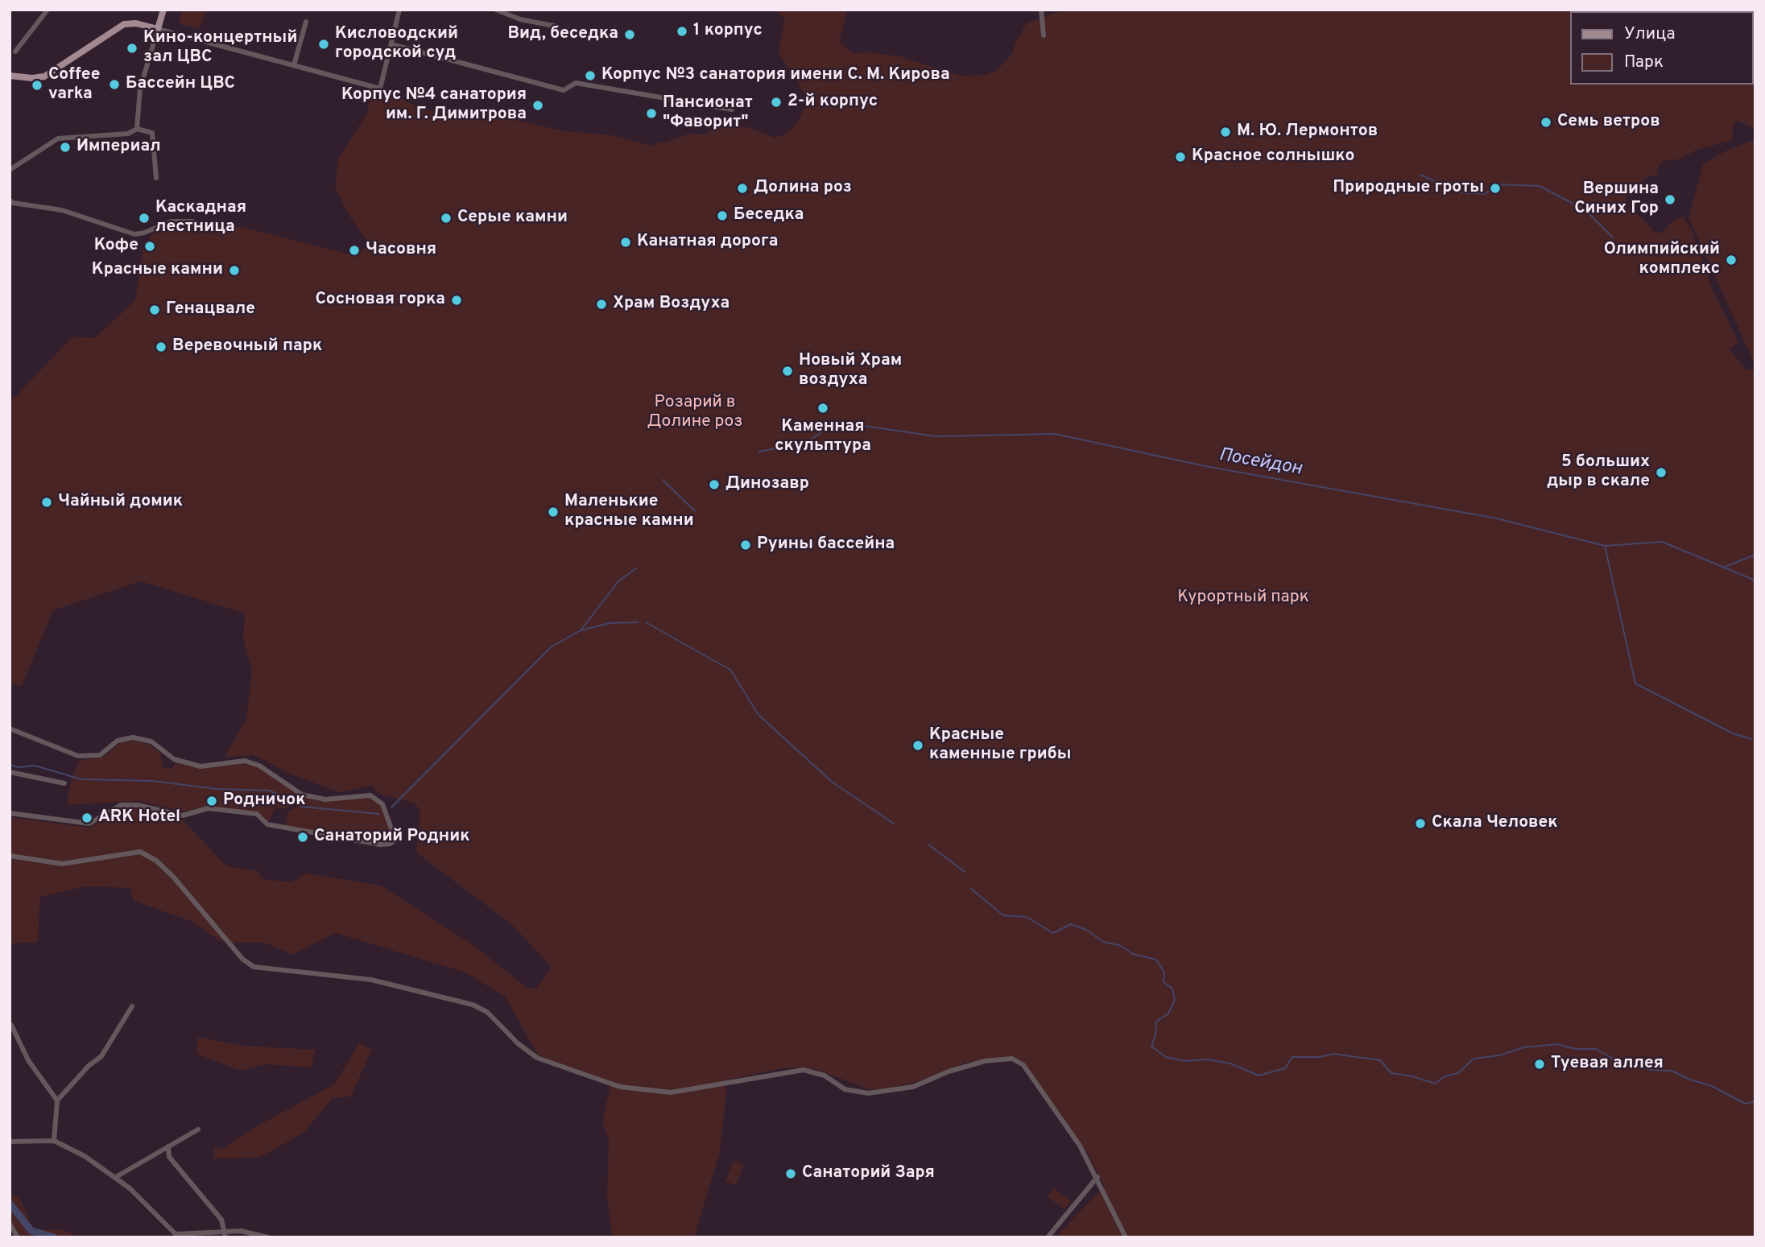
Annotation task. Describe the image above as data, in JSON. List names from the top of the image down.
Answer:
{
  "water": ["Посейдон"],
  "parks": ["Розарий в Долине роз", "Курортный парк"],
  "places": [
    "1 корпус",
    "Вид, беседка",
    "Кисловодский городской суд",
    "Кино-концертный зал ЦВС",
    "Корпус №3 санатория имени С. М. Кирова",
    "Бассейн ЦВС",
    "Coffee varka",
    "2-й корпус",
    "Корпус №4 санатория им. Г. Димитрова",
    "Пансионат \"Фаворит\"",
    "Семь ветров",
    "М. Ю. Лермонтов",
    "Империал",
    "Красное солнышко",
    "Долина роз",
    "Природные гроты",
    "Вершина Синих Гор",
    "Беседка",
    "Каскадная лестница",
    "Серые камни",
    "Канатная дорога",
    "Кофе",
    "Часовня",
    "Олимпийский комплекс",
    "Красные камни",
    "Сосновая горка",
    "Храм Воздуха",
    "Генацвале",
    "Веревочный парк",
    "Новый Храм воздуха",
    "Каменная скульптура",
    "5 больших дыр в скале",
    "Динозавр",
    "Чайный домик",
    "Маленькие красные камни",
    "Руины бассейна",
    "Красные каменные грибы",
    "Родничок",
    "ARK Hotel",
    "Скала Человек",
    "Санаторий Родник",
    "Туевая аллея",
    "Санаторий Заря"
  ],
  "legend": ["Улица", "Парк"]
}
